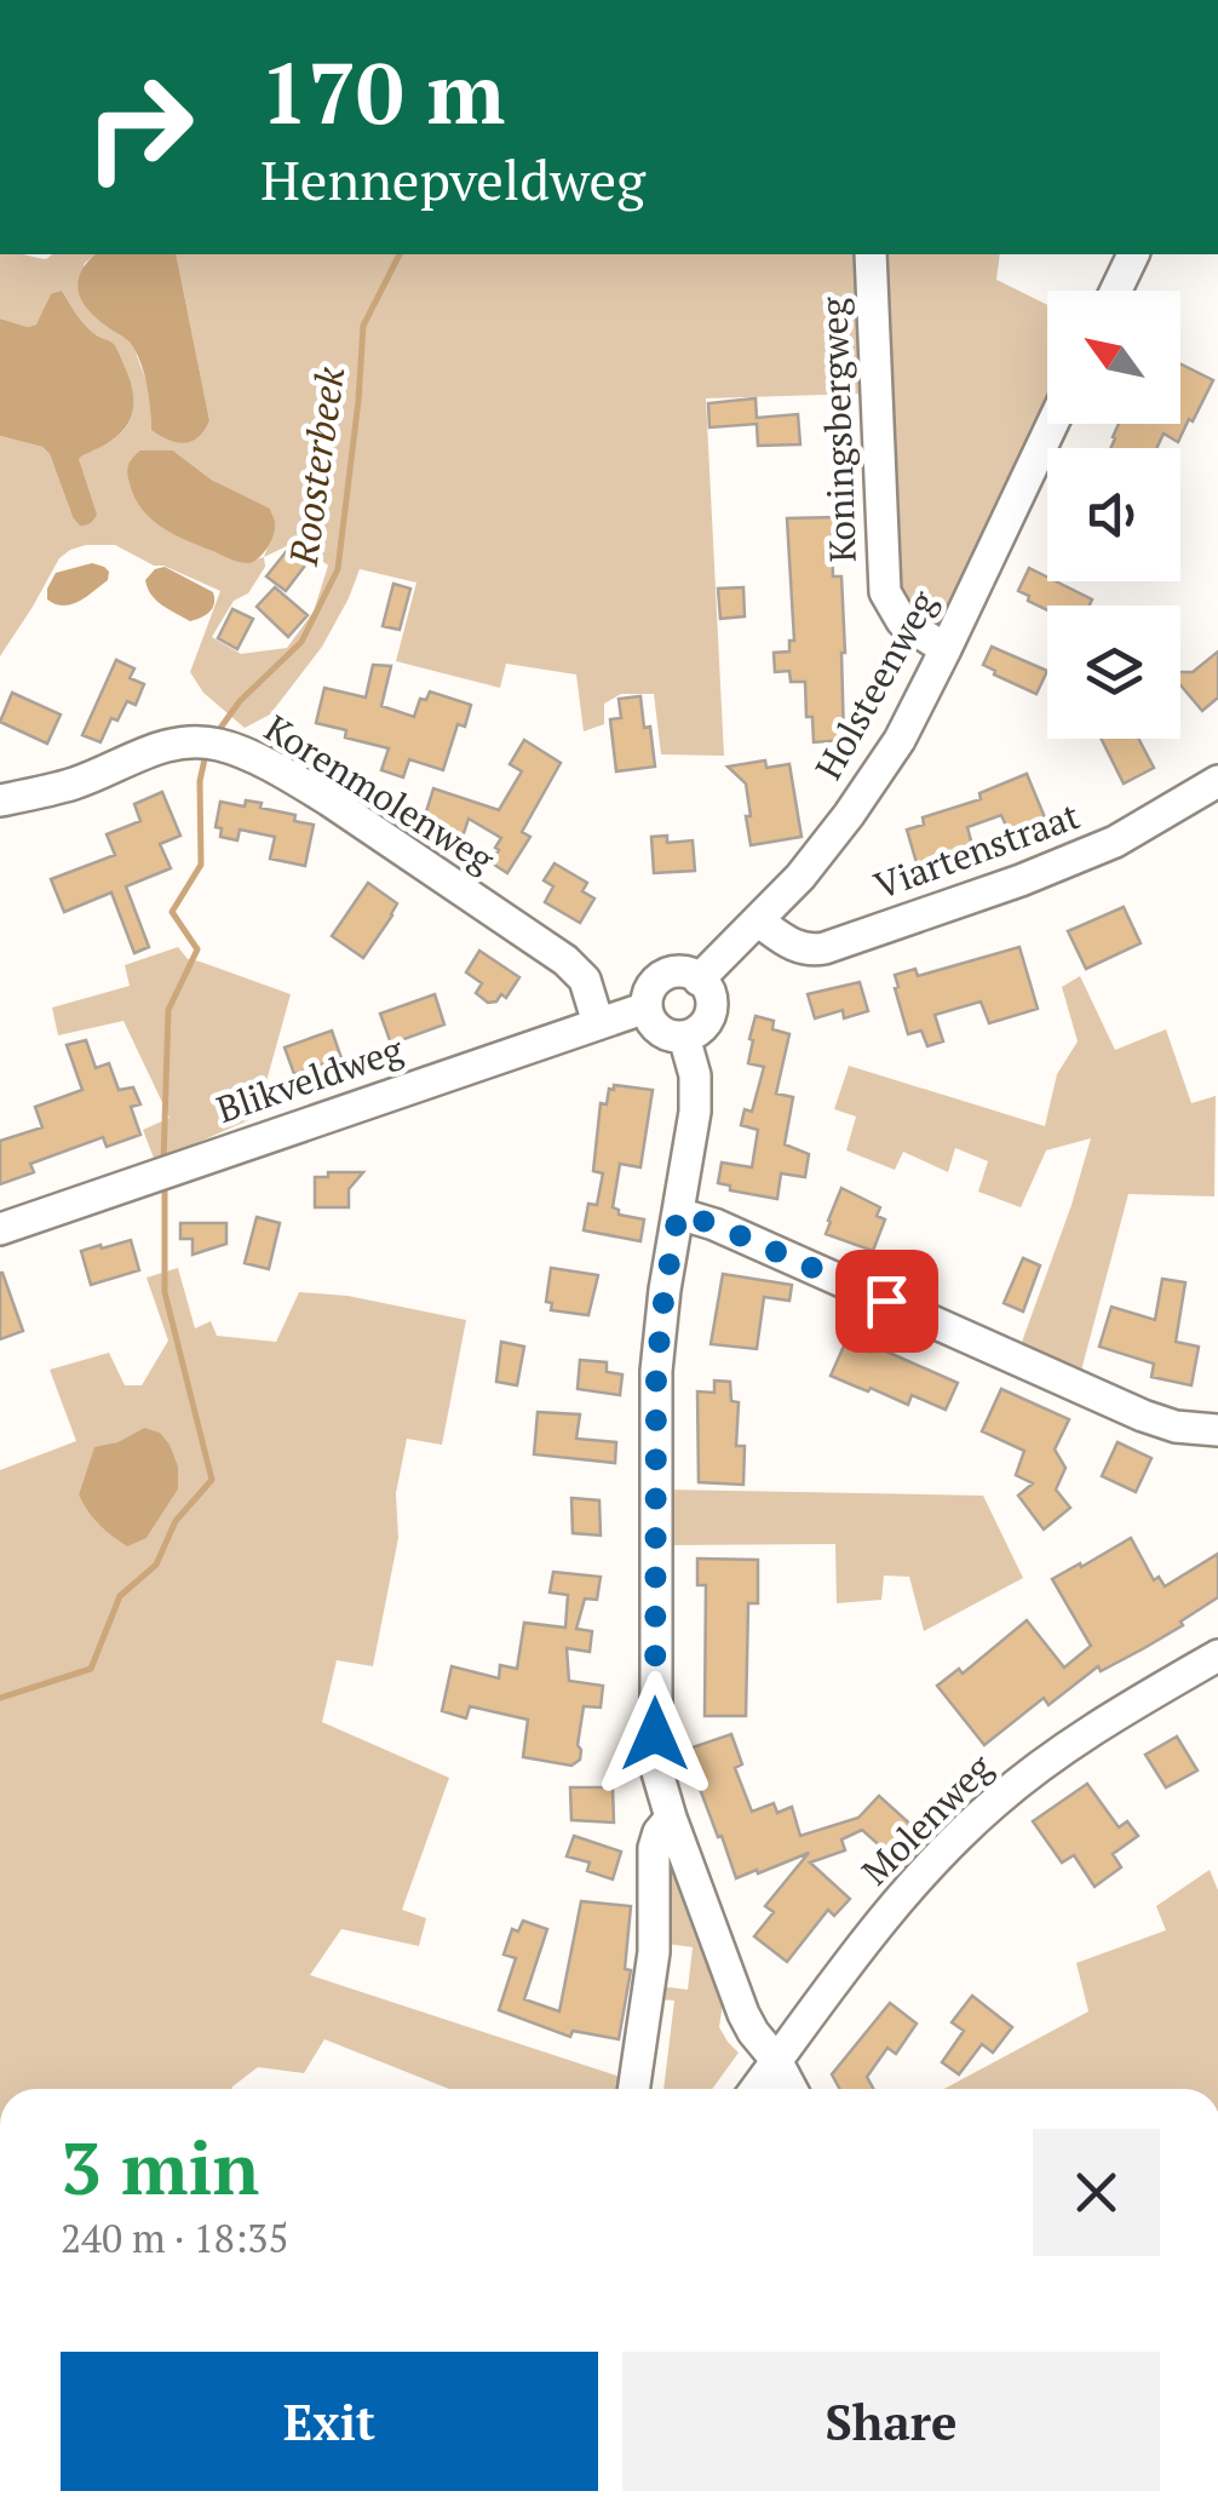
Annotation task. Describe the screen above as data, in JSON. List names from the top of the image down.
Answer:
{
  "streets": {
    "street": [
      "Koningsbergweg",
      "Holsteenweg",
      "Korenmolenweg",
      "Viartenstraat",
      "Blikveldweg",
      "Molenweg"
    ]
  },
  "crossings": [
    ["Koningsbergweg", "Holsteenweg"],
    ["Holsteenweg", "Viartenstraat"],
    ["Holsteenweg", "Blikveldweg"],
    ["Korenmolenweg", "Blikveldweg"]
  ],
  "water": ["Roosterbeek"],
  "north": "top left",
  "page": {
    "turn": ["170 m", "Hennepveldweg"],
    "heading": ["3 min", "240 m · 18:35"],
    "buttons": ["Exit", "Share"]
  }
}
